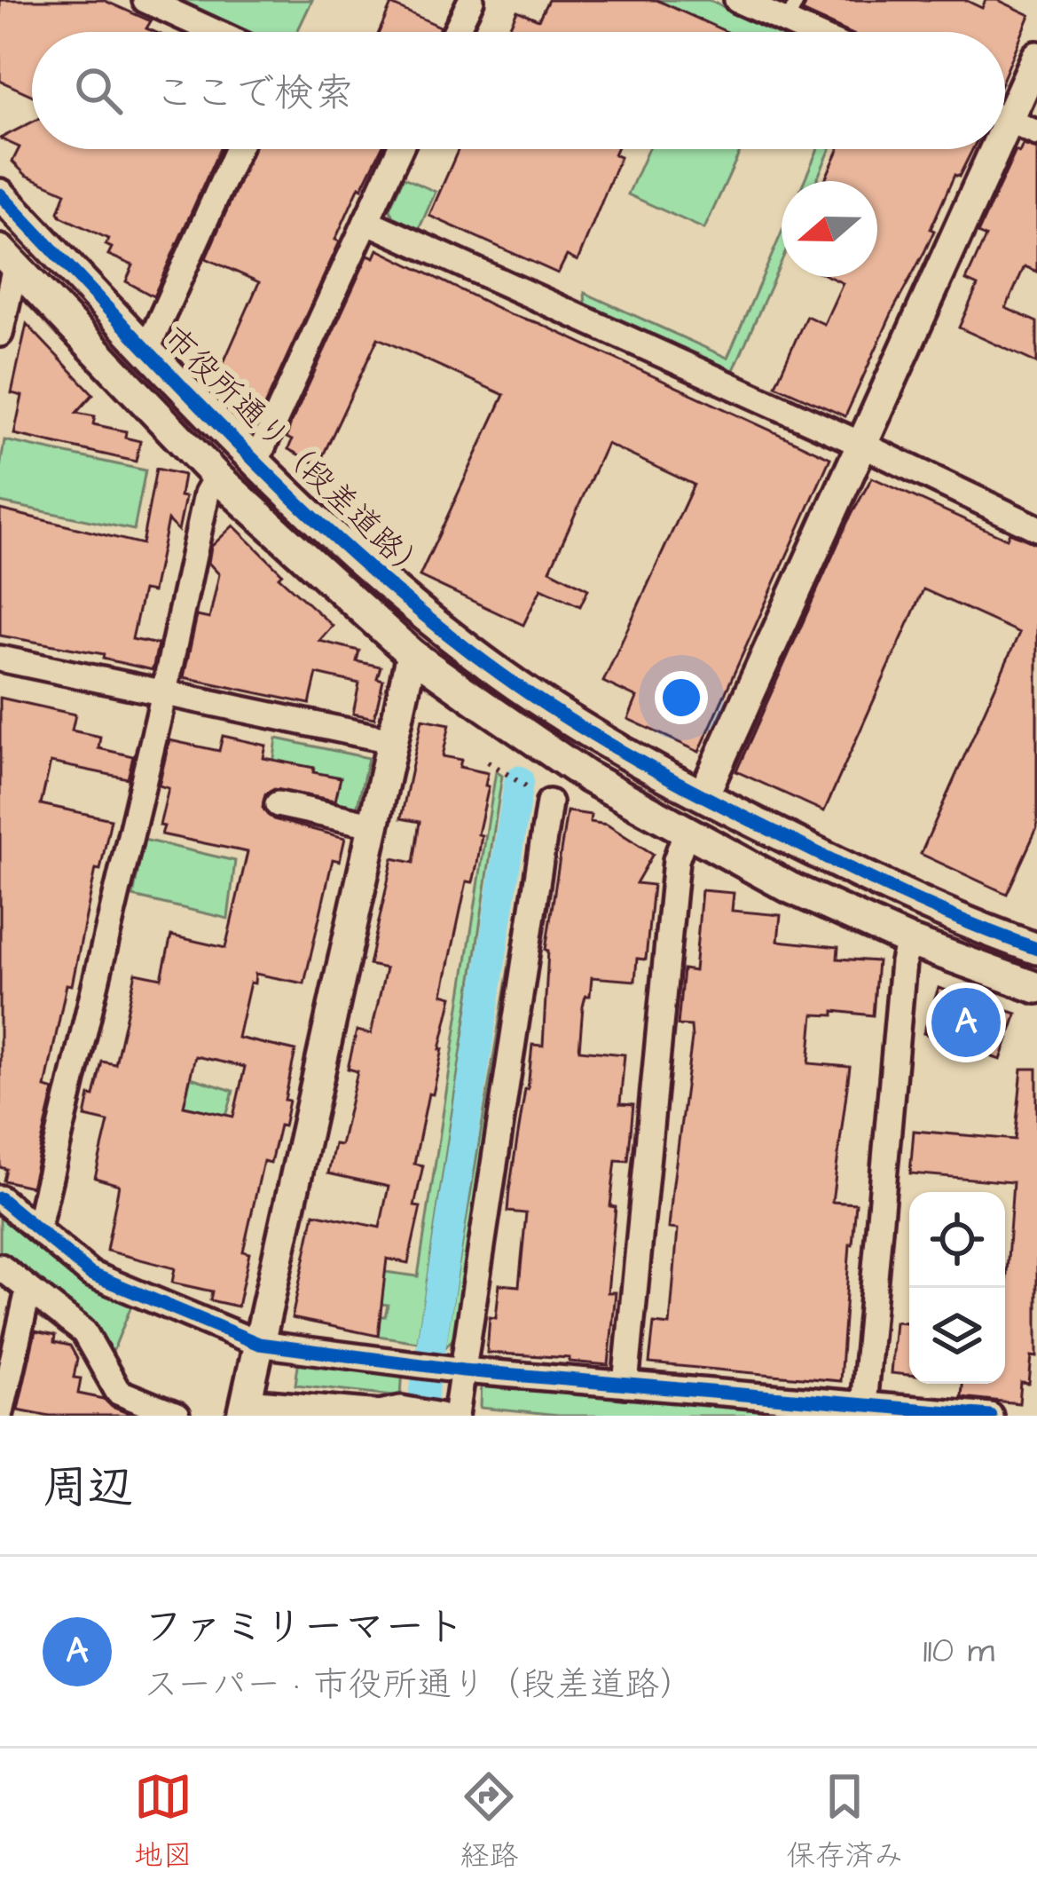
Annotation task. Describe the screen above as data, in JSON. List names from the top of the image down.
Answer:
{
  "streets": {
    "street": ["市役所通り（段差道路）"]
  },
  "north": "left",
  "page": {
    "search": "ここで検索",
    "pins": "A",
    "heading": "周辺",
    "list": [
      {
        "mark": "A",
        "name": "ファミリーマート",
        "note": "スーパー · 市役所通り（段差道路）",
        "value": "110 m"
      }
    ],
    "nav": ["地図", "経路", "保存済み"]
  }
}
